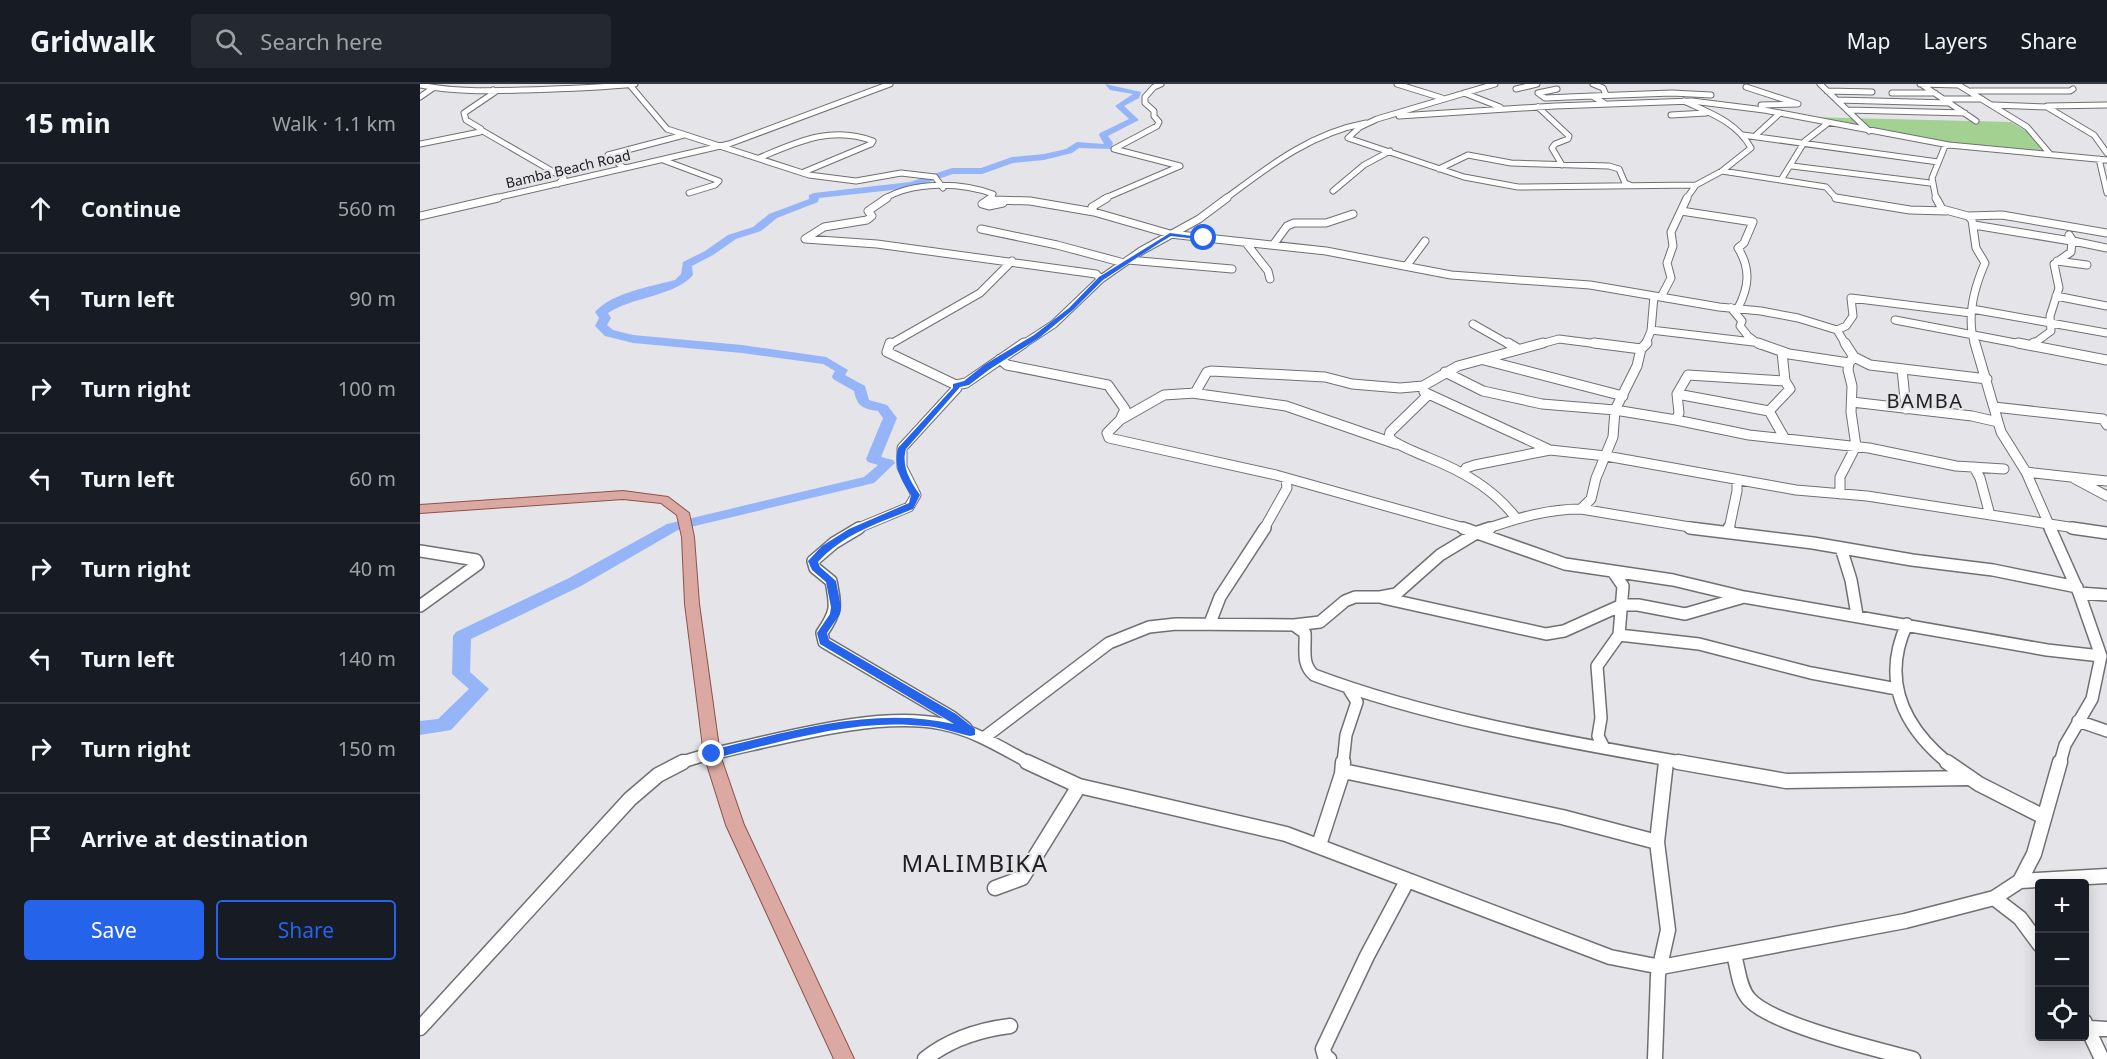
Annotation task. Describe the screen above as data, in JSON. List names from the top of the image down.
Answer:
{
  "streets": {
    "street": ["Bamba Beach Road"]
  },
  "districts": ["BAMBA", "MALIMBIKA"],
  "page": {
    "header": "Gridwalk",
    "search": "Search here",
    "nav": ["Map", "Layers", "Share"],
    "heading": ["15 min", "Walk · 1.1 km"],
    "list": [
      ["Continue", "560 m"],
      ["Turn left", "90 m"],
      ["Turn right", "100 m"],
      ["Turn left", "60 m"],
      ["Turn right", "40 m"],
      ["Turn left", "140 m"],
      ["Turn right", "150 m"],
      "Arrive at destination"
    ],
    "map_buttons": ["+", "−"],
    "buttons": ["Save", "Share"]
  }
}
